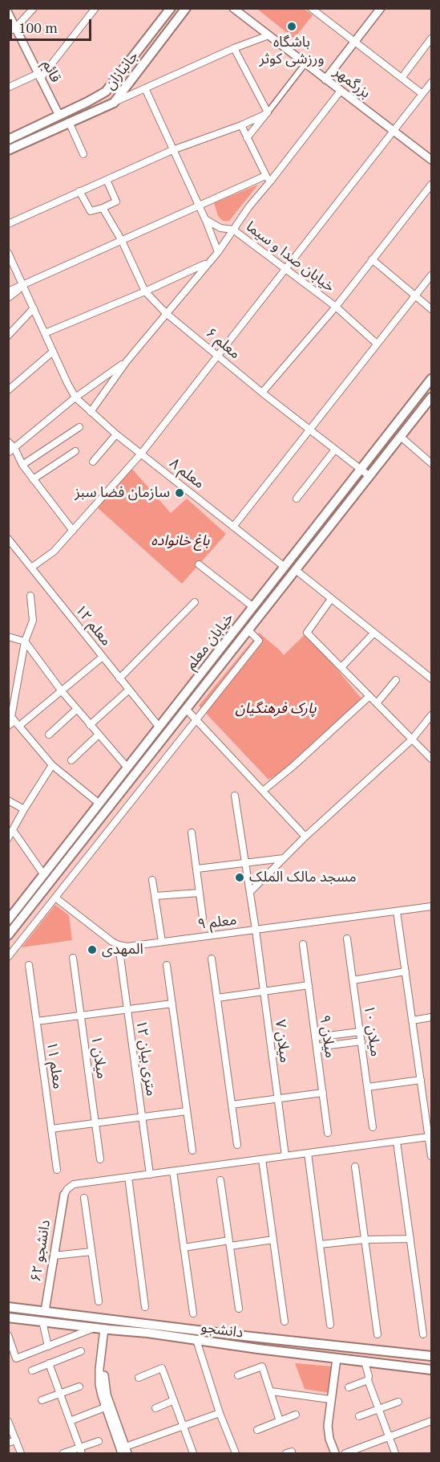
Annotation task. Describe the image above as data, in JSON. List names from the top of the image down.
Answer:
{
  "streets": {
    "main road": ["جانبازان", "خیابان معلم", "دانشجو"],
    "street": [
      "قائم",
      "بزرگمهر",
      "خیابان صدا و سیما",
      "معلم ۶",
      "معلم ۸",
      "معلم ۱۲",
      "معلم ۹",
      "میلان ۱۰",
      "میلان ۹",
      "میلان ۷",
      "میلان ۱",
      "۱۲ متری بیان",
      "معلم ۱۱",
      "دانشجو ۶۲"
    ]
  },
  "crossings": [
    ["جانبازان", "قائم"],
    ["معلم ۶", "خیابان معلم"],
    ["معلم ۸", "خیابان معلم"],
    ["معلم ۱۲", "خیابان معلم"],
    ["معلم ۹", "میلان ۷"],
    ["معلم ۹", "۱۲ متری بیان"],
    ["دانشجو ۶۲", "دانشجو"]
  ],
  "parks": ["باغ خانواده", "پارک فرهنگیان"],
  "places": [
    "باشگاه ورزشی کوثر",
    "سازمان فضا سبز",
    "مسجد مالک الملک",
    "المهدی"
  ],
  "scale_bar": "100 m"
}
